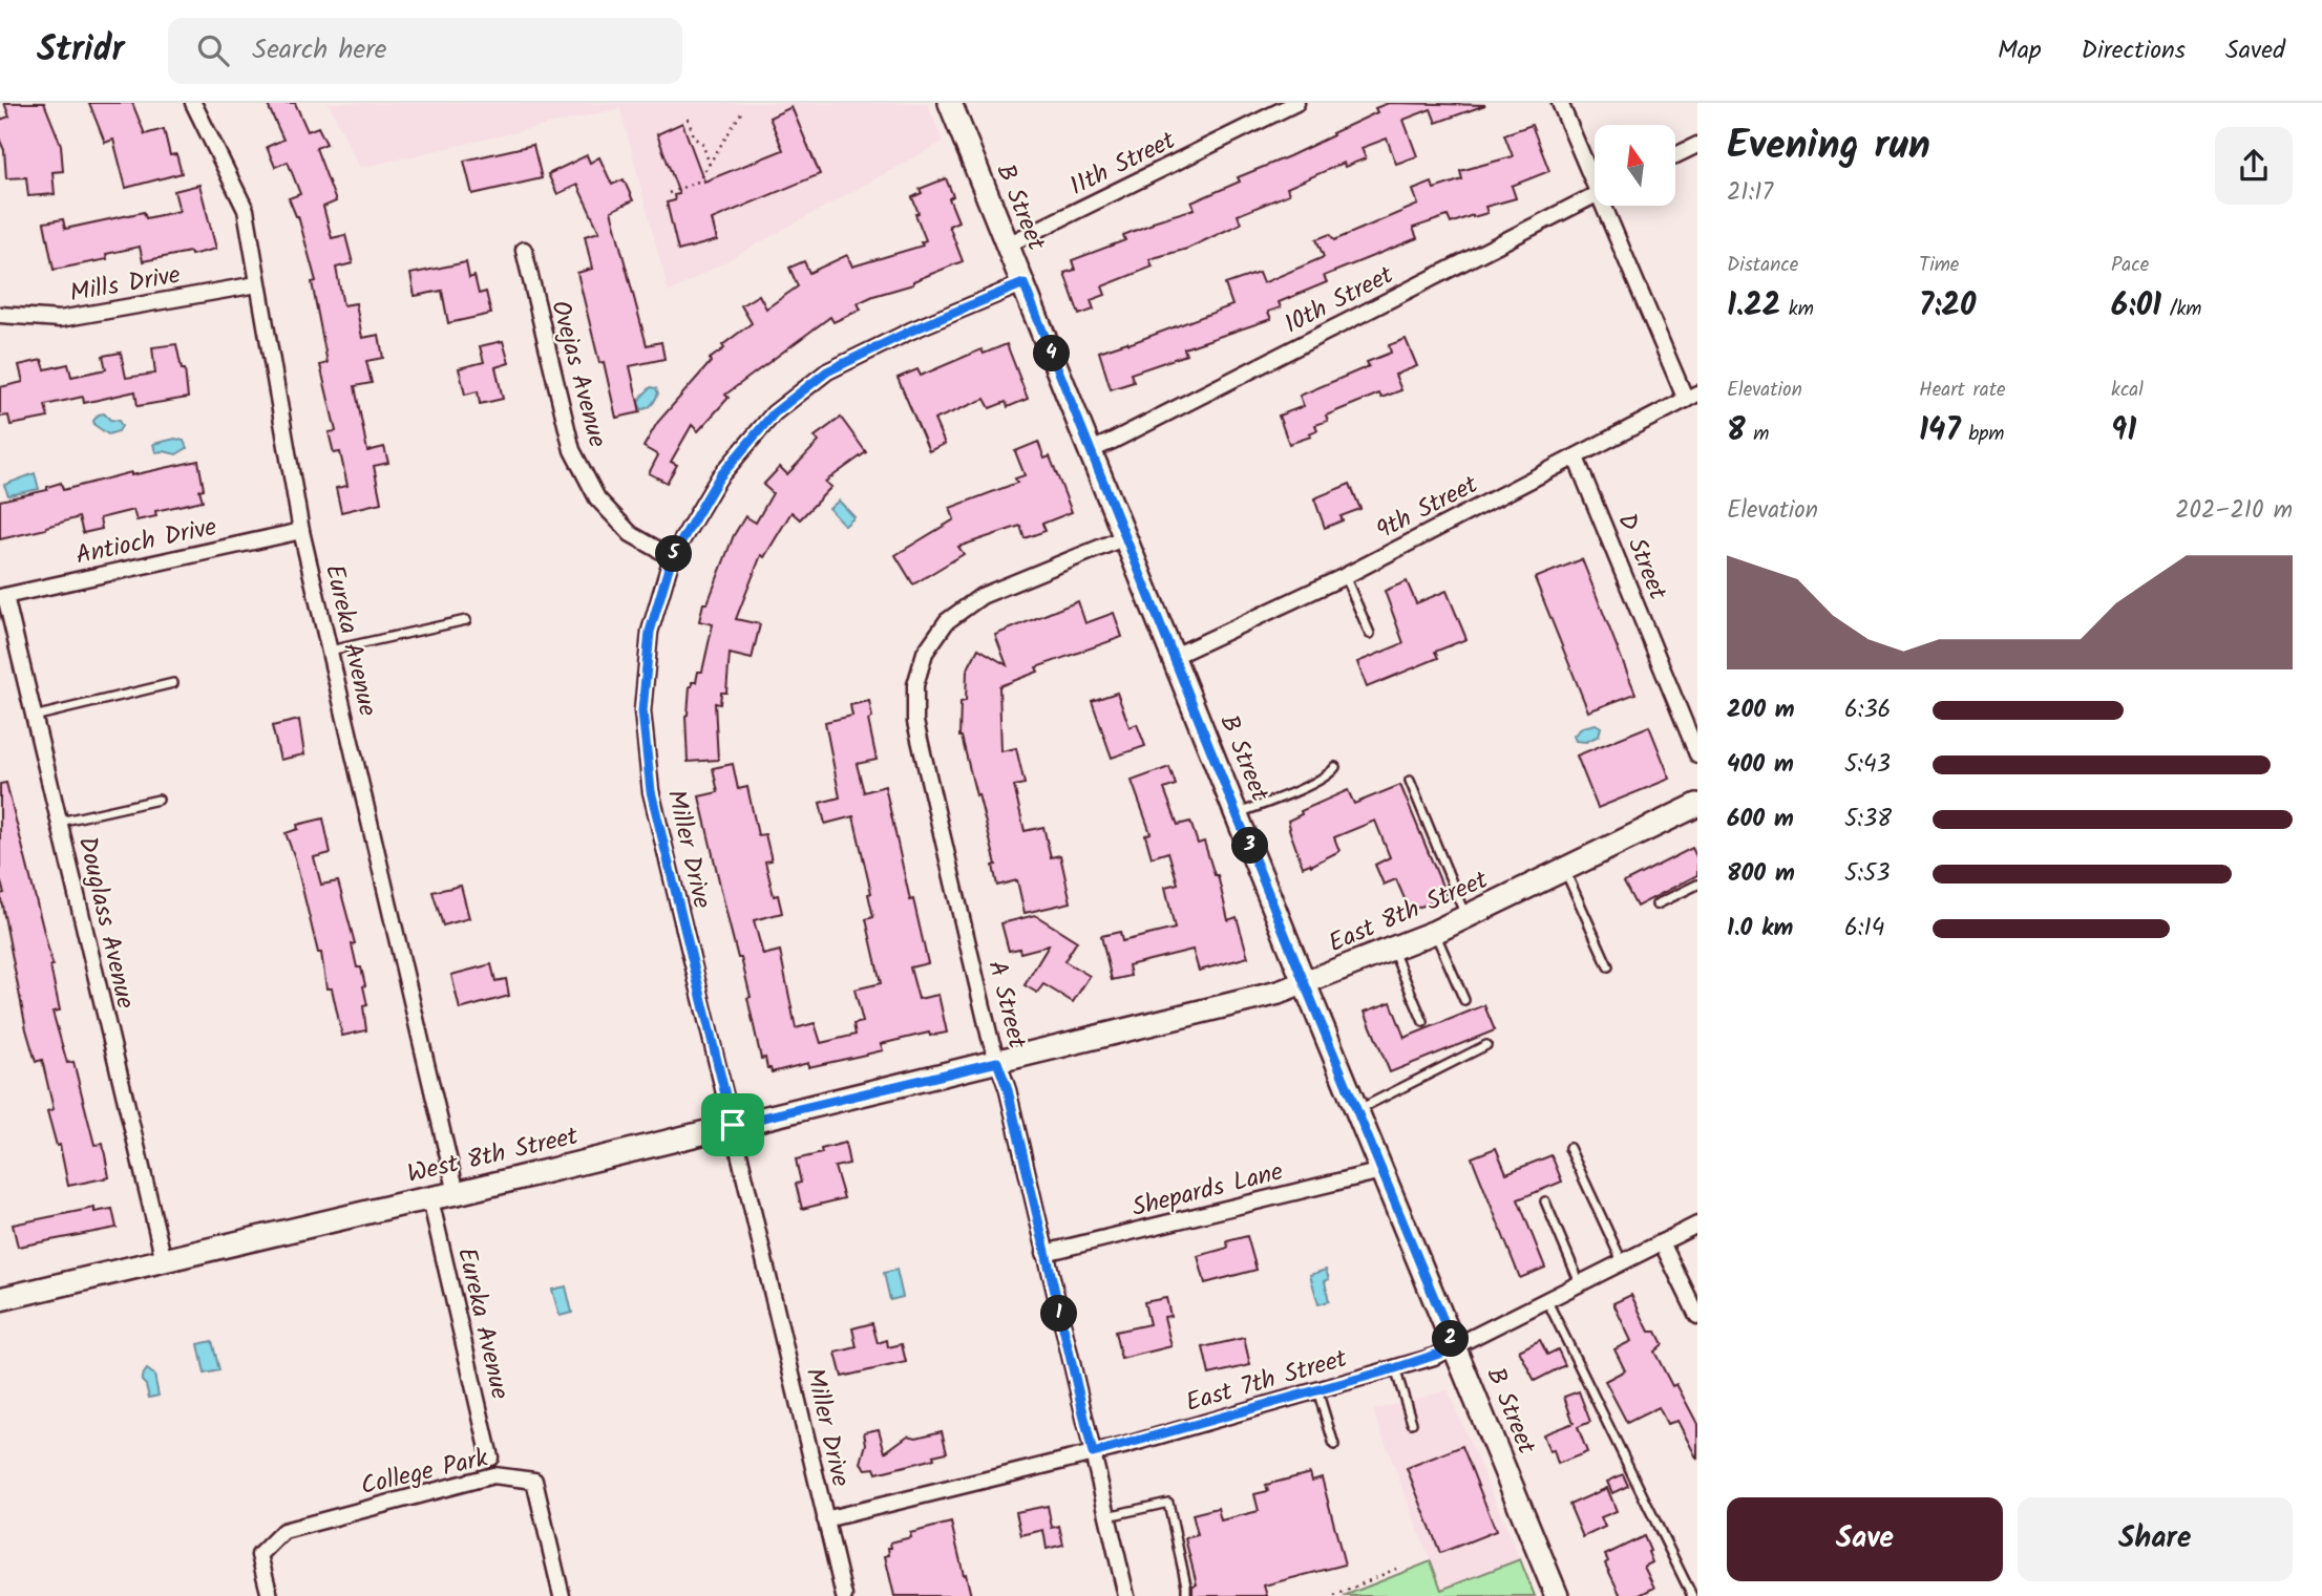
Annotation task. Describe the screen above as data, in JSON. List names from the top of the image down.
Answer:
{
  "streets": {
    "street": [
      "11th Street",
      "B Street",
      "Mills Drive",
      "10th Street",
      "Ovejas Avenue",
      "9th Street",
      "Antioch Drive",
      "D Street",
      "Eureka Avenue",
      "Miller Drive",
      "East 8th Street",
      "Douglass Avenue",
      "A Street",
      "West 8th Street",
      "Shepards Lane",
      "East 7th Street",
      "College Park"
    ]
  },
  "crossings": [
    ["11th Street", "B Street"],
    ["B Street", "10th Street"],
    ["B Street", "9th Street"],
    ["B Street", "Miller Drive"],
    ["B Street", "East 8th Street"],
    ["B Street", "A Street"],
    ["B Street", "Shepards Lane"],
    ["B Street", "East 7th Street"],
    ["Mills Drive", "Eureka Avenue"],
    ["Ovejas Avenue", "Miller Drive"],
    ["9th Street", "D Street"],
    ["Antioch Drive", "Eureka Avenue"],
    ["Antioch Drive", "Douglass Avenue"],
    ["Eureka Avenue", "West 8th Street"],
    ["Miller Drive", "West 8th Street"],
    ["Miller Drive", "East 7th Street"],
    ["East 8th Street", "A Street"],
    ["East 8th Street", "West 8th Street"],
    ["Douglass Avenue", "West 8th Street"],
    ["A Street", "West 8th Street"],
    ["A Street", "Shepards Lane"],
    ["A Street", "East 7th Street"]
  ],
  "north": "top",
  "page": {
    "header": "Stridr",
    "search": "Search here",
    "nav": ["Map", "Directions", "Saved"],
    "heading": ["Evening run", "21:17"],
    "stats": [
      ["Distance", "1.22 km"],
      ["Time", "7:20"],
      ["Pace", "6:01 /km"],
      ["Elevation", "8 m"],
      ["Heart rate", "147 bpm"],
      ["kcal", "91"]
    ],
    "pins": [
      "4",
      "5",
      "3",
      "1",
      "2"
    ],
    "chart": ["Elevation", "202–210 m"],
    "list": [
      {
        "name": "200 m",
        "note": "6:36"
      },
      {
        "name": "400 m",
        "note": "5:43"
      },
      {
        "name": "600 m",
        "note": "5:38"
      },
      {
        "name": "800 m",
        "note": "5:53"
      },
      {
        "name": "1.0 km",
        "note": "6:14"
      }
    ],
    "buttons": ["Save", "Share"]
  }
}
